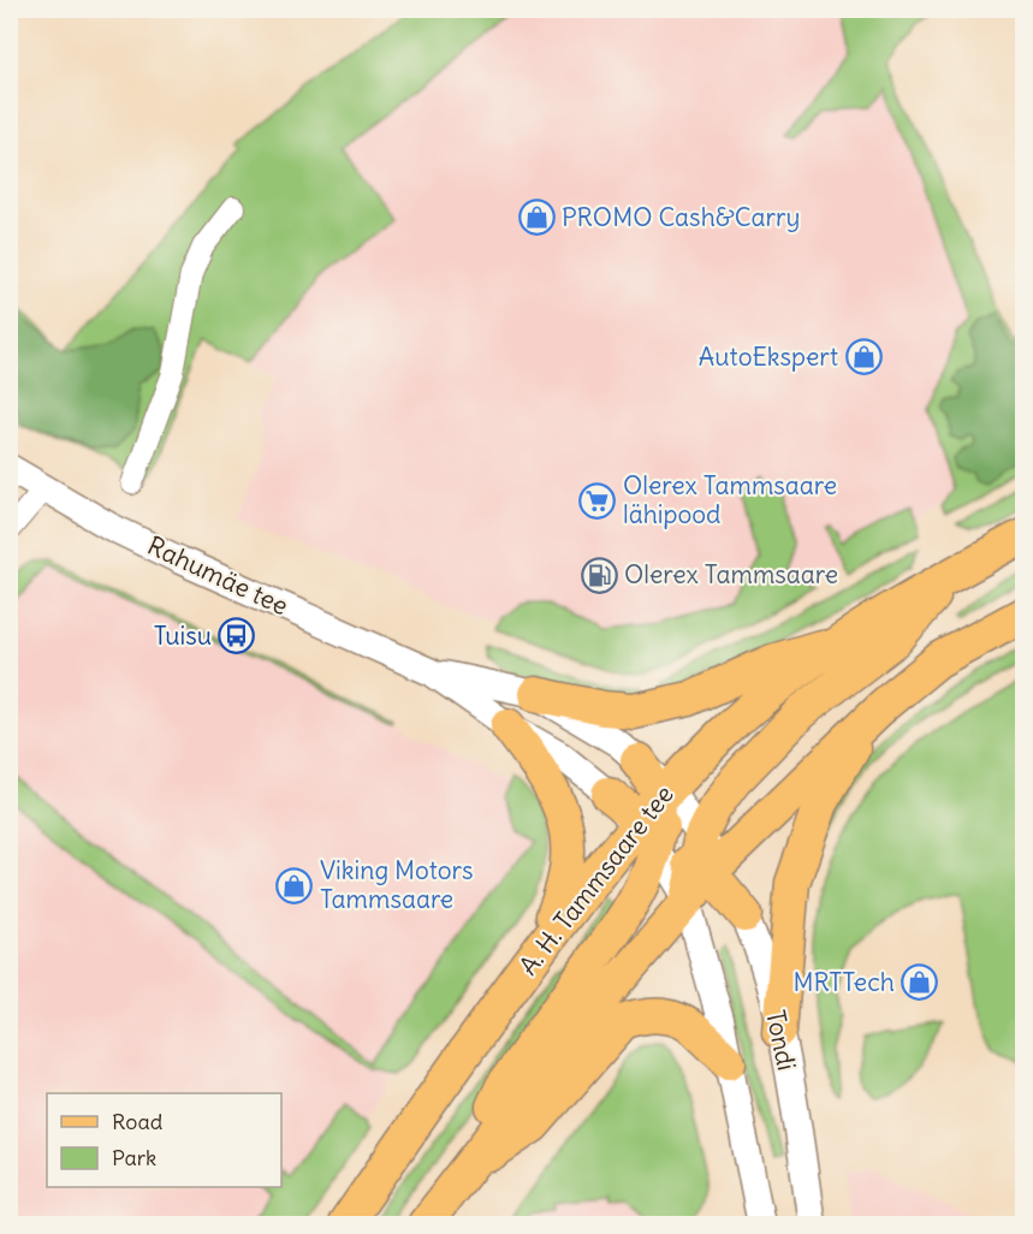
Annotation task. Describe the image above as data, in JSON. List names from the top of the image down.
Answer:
{
  "streets": {
    "main road": ["A. H. Tammsaare tee"],
    "street": ["Rahumäe tee", "Tondi"]
  },
  "places": {
    "shop": [
      "PROMO Cash&Carry",
      "AutoEkspert",
      "Viking Motors Tammsaare",
      "MRTTech"
    ],
    "supermarket": ["Olerex Tammsaare lähipood"],
    "fuel station": ["Olerex Tammsaare"],
    "bus stop": ["Tuisu"]
  },
  "legend": ["Road", "Park"]
}
